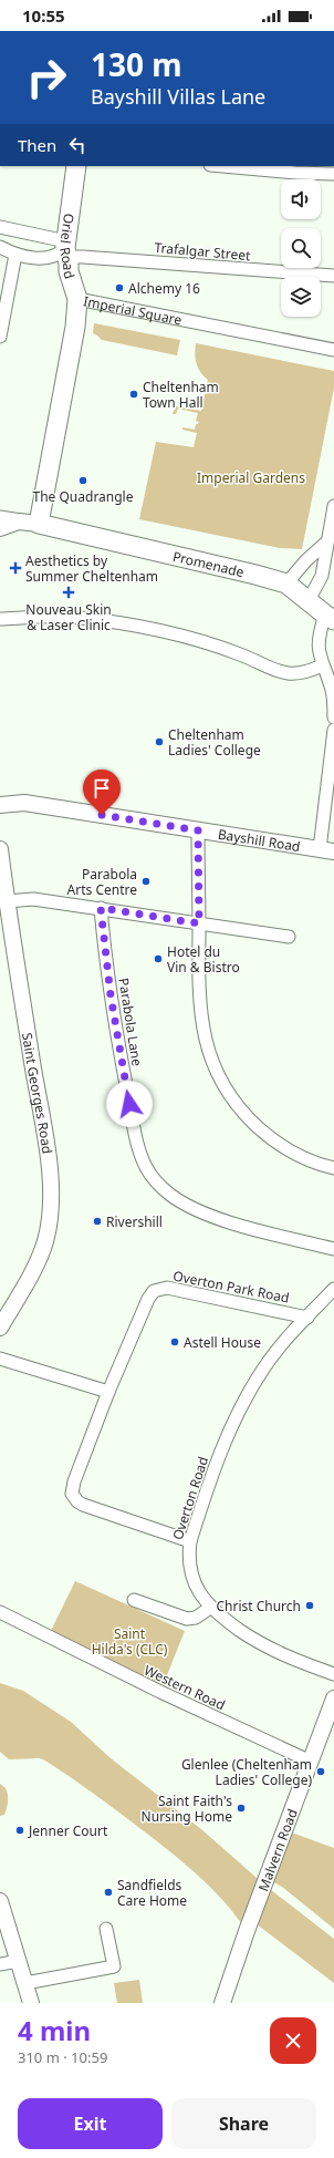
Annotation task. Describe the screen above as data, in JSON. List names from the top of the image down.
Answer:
{
  "streets": {
    "main road": ["Oriel Road", "Imperial Square", "Promenade"],
    "street": [
      "Trafalgar Street",
      "Bayshill Road",
      "Parabola Lane",
      "Saint Georges Road",
      "Overton Park Road",
      "Overton Road",
      "Western Road",
      "Malvern Road"
    ]
  },
  "crossings": [
    ["Oriel Road", "Trafalgar Street"],
    ["Oriel Road", "Imperial Square"],
    ["Imperial Square", "Promenade"],
    ["Overton Park Road", "Overton Road"],
    ["Western Road", "Malvern Road"]
  ],
  "parks": ["Imperial Gardens", "Saint Hilda's (CLC)"],
  "places": {
    "other": [
      "Alchemy 16",
      "Cheltenham Town Hall",
      "The Quadrangle",
      "Cheltenham Ladies' College",
      "Parabola Arts Centre",
      "Hotel du Vin & Bistro",
      "Rivershill",
      "Astell House",
      "Christ Church",
      "Glenlee (Cheltenham Ladies' College)",
      "Saint Faith's Nursing Home",
      "Jenner Court",
      "Sandfields Care Home"
    ],
    "health": ["Aesthetics by Summer Cheltenham", "Nouveau Skin & Laser Clinic"]
  },
  "page": {
    "status": "10:55",
    "turn": ["130 m", "Bayshill Villas Lane"],
    "then": "Then",
    "heading": ["4 min", "310 m · 10:59"],
    "buttons": ["Exit", "Share"]
  }
}
